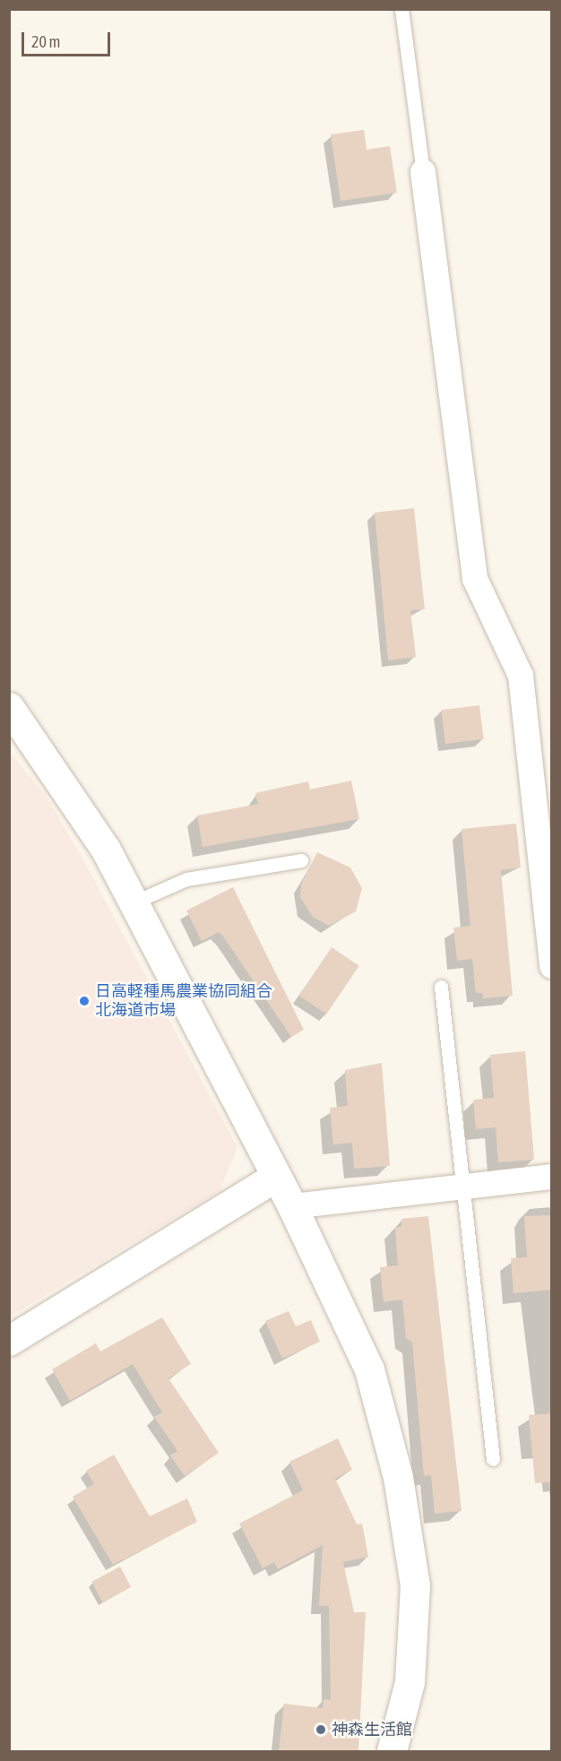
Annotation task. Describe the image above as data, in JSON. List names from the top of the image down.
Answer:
{
  "places": ["日高軽種馬農業協同組合 北海道市場", "神森生活館"],
  "scale_bar": "20 m"
}
